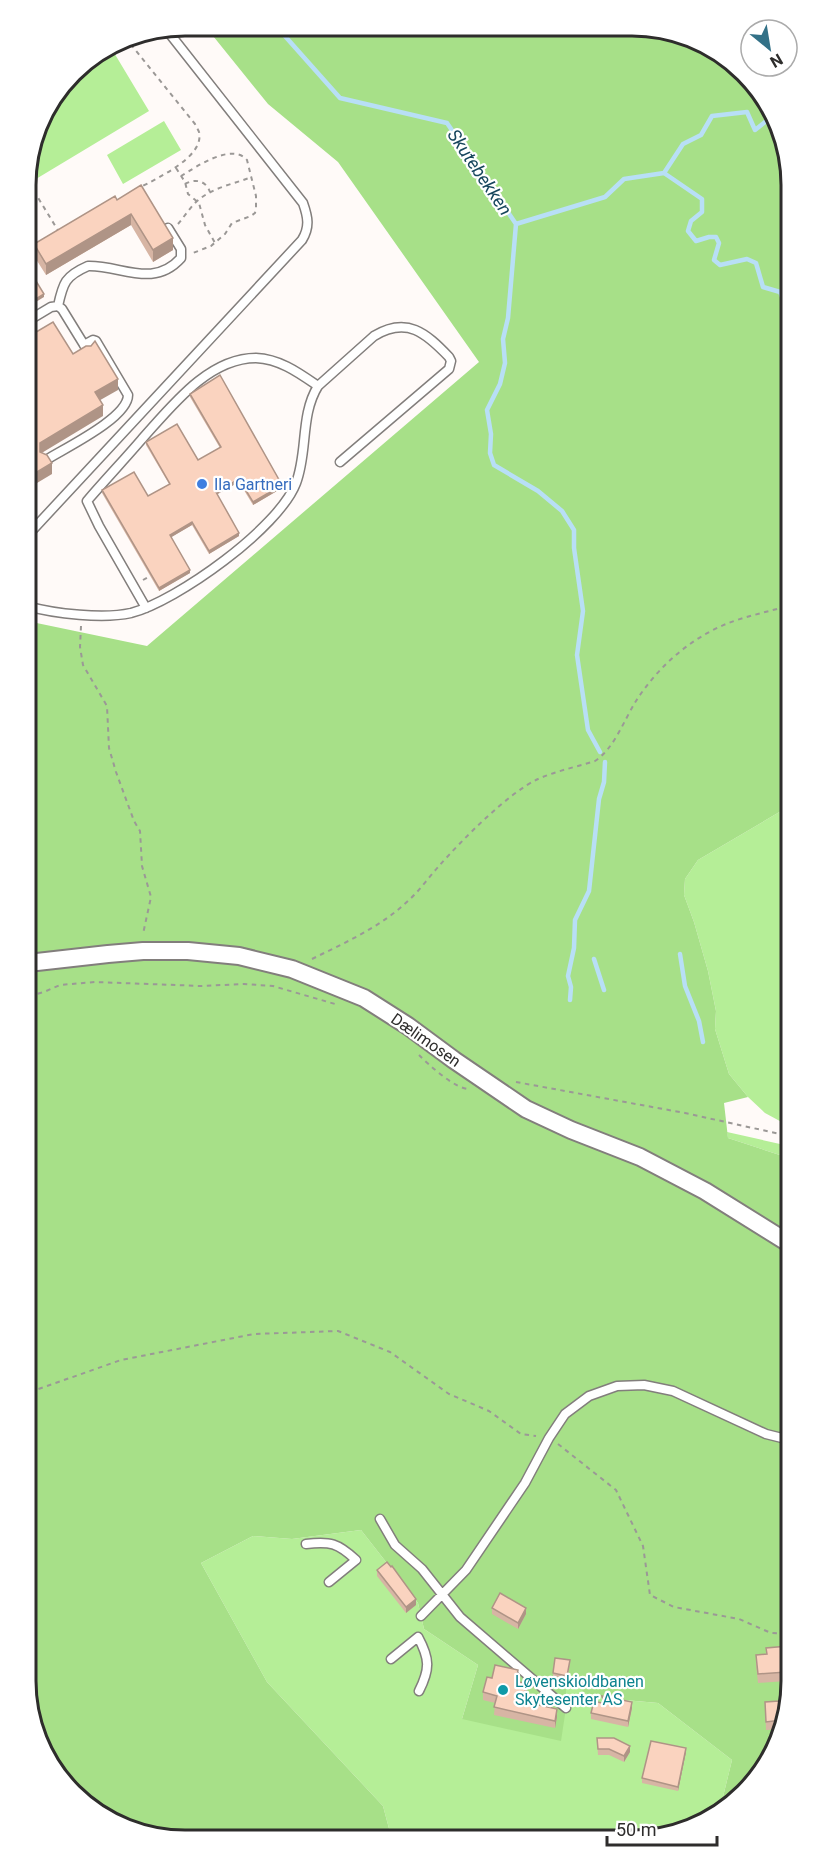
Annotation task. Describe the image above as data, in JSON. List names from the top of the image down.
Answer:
{
  "streets": {
    "street": ["Dælimosen"]
  },
  "water": ["Skutebekken"],
  "places": ["Ila Gartneri", "Løvenskioldbanen Skytesenter AS"],
  "scale_bar": "50 m",
  "north": "bottom right"
}
